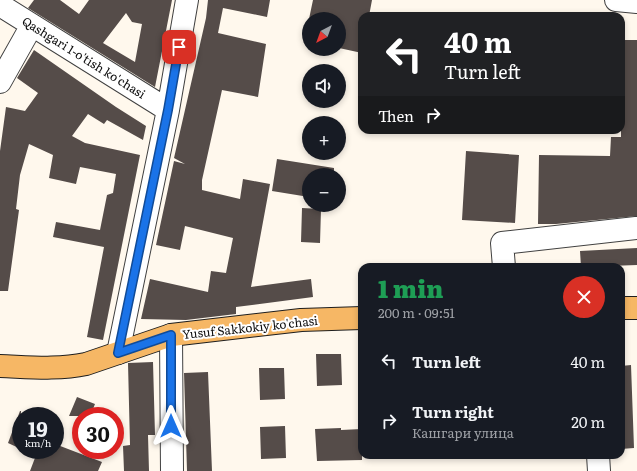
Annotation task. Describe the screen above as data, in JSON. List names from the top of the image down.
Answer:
{
  "streets": {
    "main road": ["Yusuf Sakkokiy ko'chasi"],
    "street": ["Qashgari 1-o'tish ko'chasi"]
  },
  "north": "bottom left",
  "page": {
    "map_buttons": ["+", "−"],
    "turn": ["40 m", "Turn left"],
    "then": "Then",
    "heading": ["1 min", "200 m · 09:51"],
    "list": [
      {
        "name": "Turn left",
        "value": "40 m"
      },
      {
        "name": "Turn right",
        "note": "Кашгари улица",
        "value": "20 m"
      }
    ],
    "speed": "19 km/h",
    "limit": "30"
  }
}
